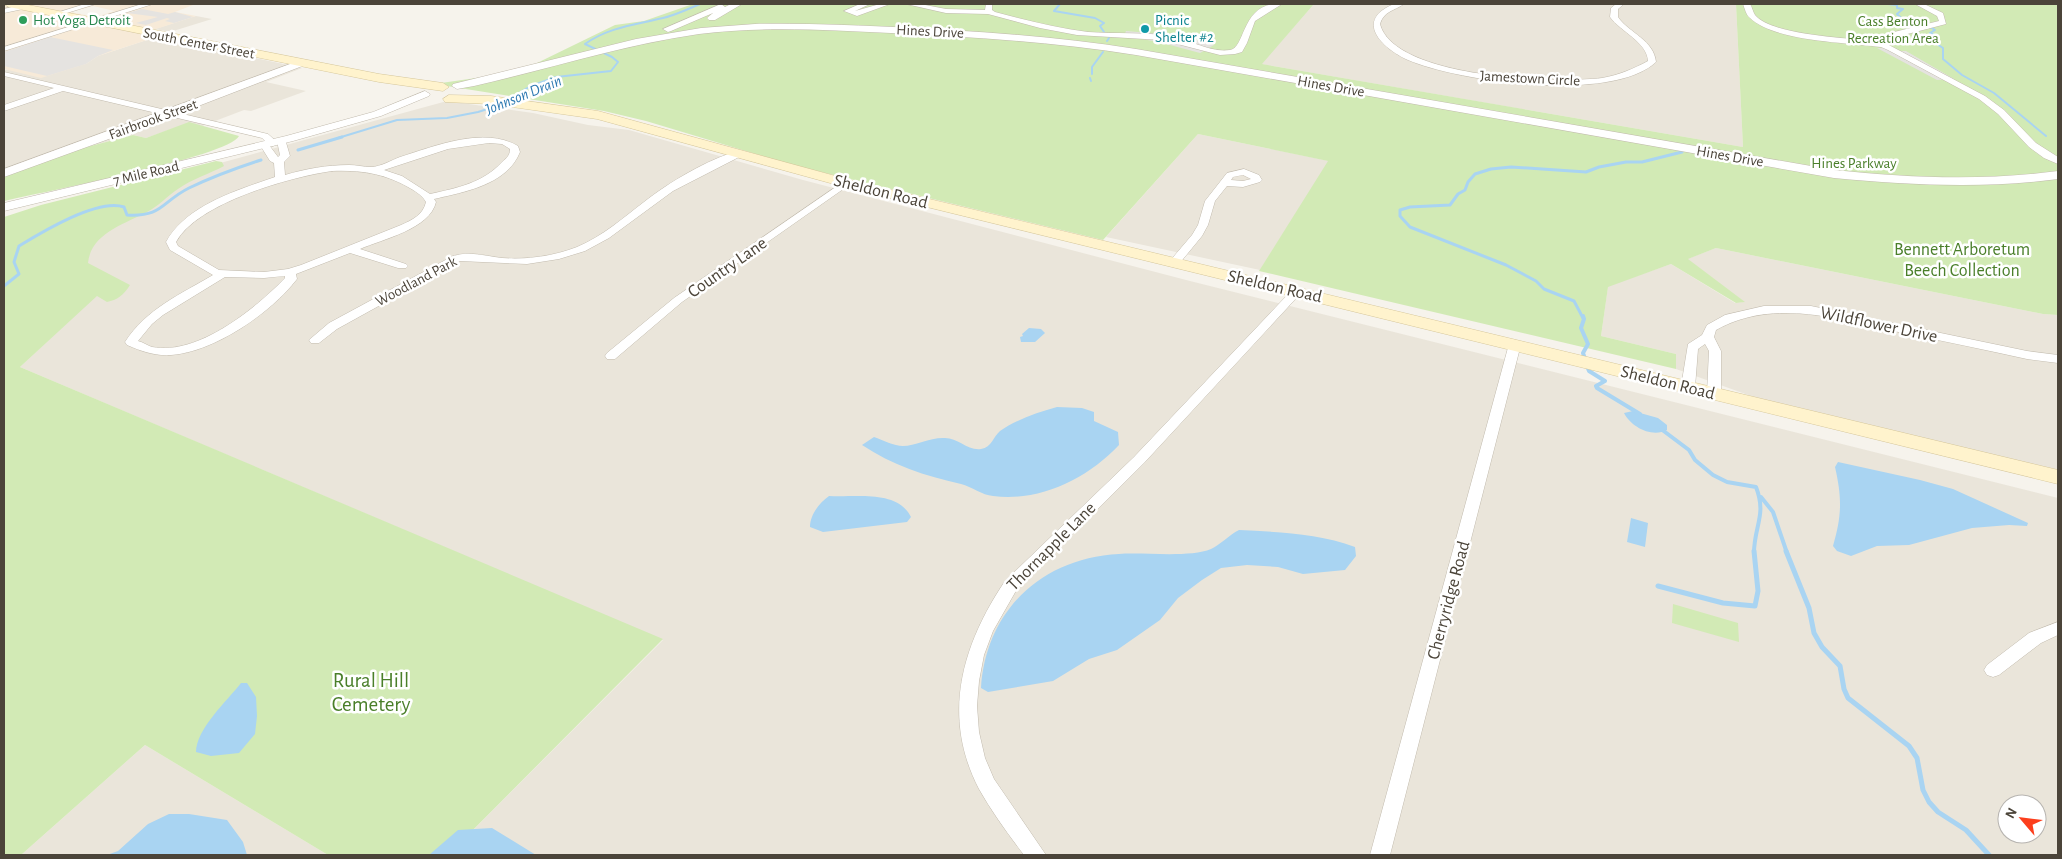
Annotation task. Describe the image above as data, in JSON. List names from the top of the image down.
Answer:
{
  "streets": {
    "main road": ["South Center Street", "Sheldon Road"],
    "street": [
      "Hines Drive",
      "Jamestown Circle",
      "Fairbrook Street",
      "7 Mile Road",
      "Country Lane",
      "Woodland Park",
      "Wildflower Drive",
      "Thornapple Lane",
      "Cherryridge Road"
    ]
  },
  "crossings": [
    ["South Center Street", "Fairbrook Street"],
    ["South Center Street", "7 Mile Road"],
    ["South Center Street", "Sheldon Road"],
    ["7 Mile Road", "Sheldon Road"],
    ["Sheldon Road", "Country Lane"],
    ["Sheldon Road", "Woodland Park"],
    ["Sheldon Road", "Wildflower Drive"],
    ["Sheldon Road", "Thornapple Lane"],
    ["Sheldon Road", "Cherryridge Road"]
  ],
  "water": ["Johnson Drain"],
  "parks": [
    "Cass Benton Recreation Area",
    "Hines Parkway",
    "Bennett Arboretum Beech Collection",
    "Rural Hill Cemetery"
  ],
  "places": ["Hot Yoga Detroit", "Picnic Shelter #2"],
  "north": "top left"
}
